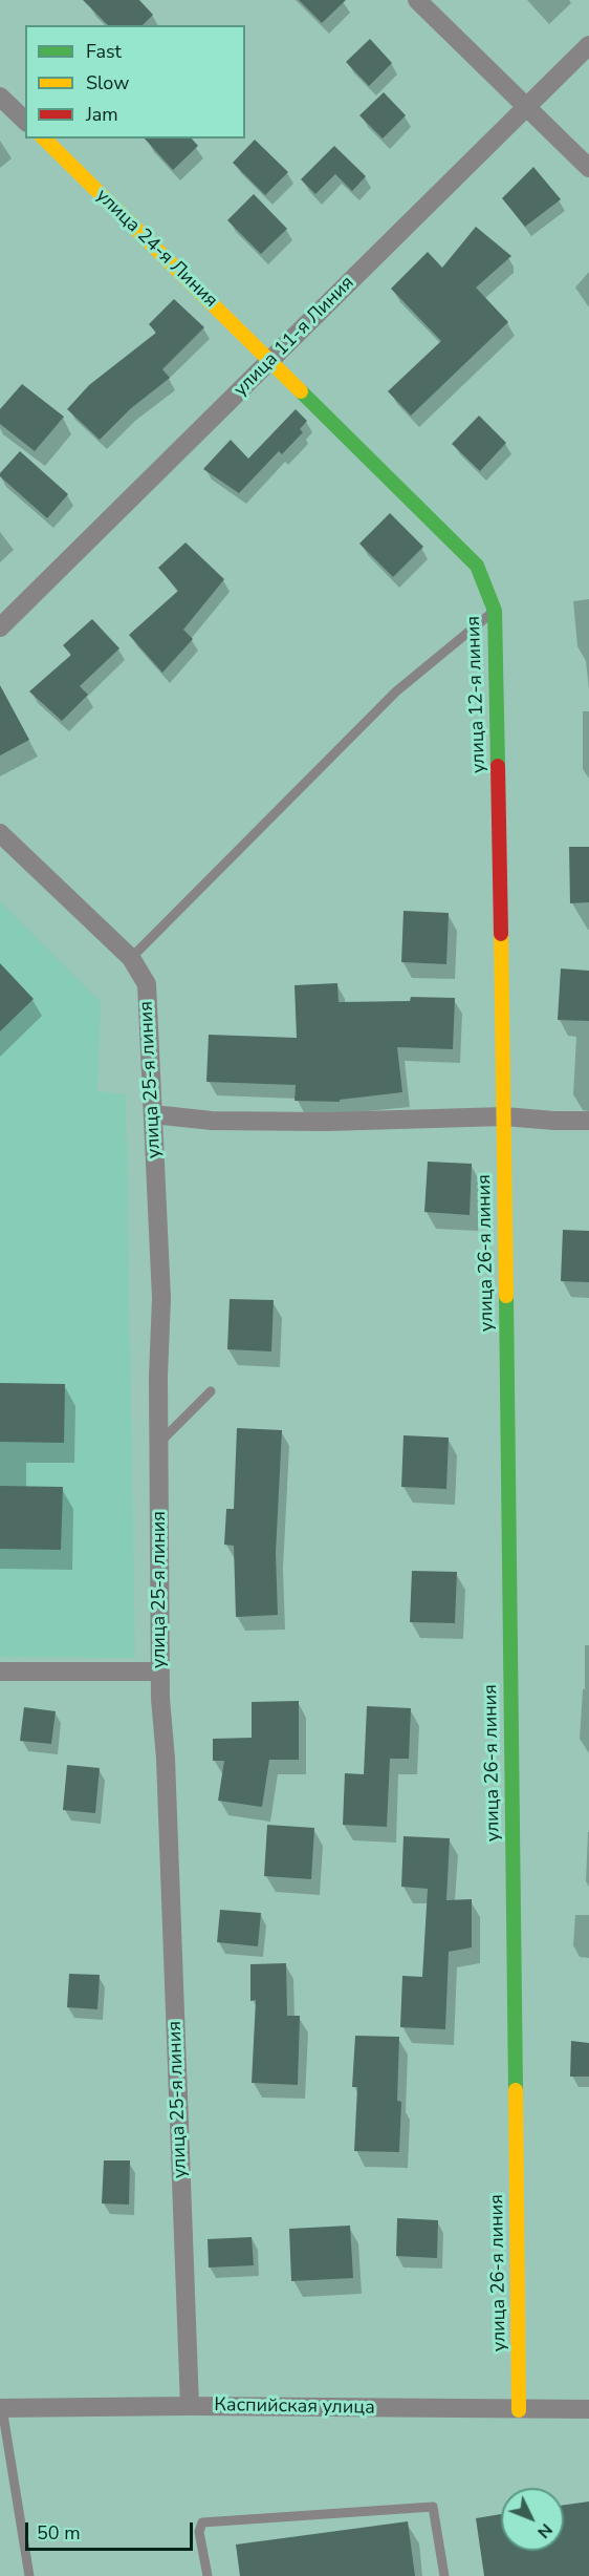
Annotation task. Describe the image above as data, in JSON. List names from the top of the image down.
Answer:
{
  "streets": {
    "street": [
      "улица 24-я Линия",
      "улица 11-я Линия",
      "улица 12-я линия",
      "улица 25-я линия",
      "улица 26-я линия",
      "Каспийская улица"
    ]
  },
  "crossings": [
    ["улица 24-я Линия", "улица 11-я Линия"],
    ["улица 24-я Линия", "улица 12-я линия"],
    ["улица 11-я Линия", "улица 12-я линия"],
    ["улица 12-я линия", "улица 26-я линия"],
    ["улица 25-я линия", "Каспийская улица"],
    ["улица 26-я линия", "Каспийская улица"]
  ],
  "legend": ["Fast", "Slow", "Jam"],
  "scale_bar": "50 m",
  "north": "bottom right"
}
